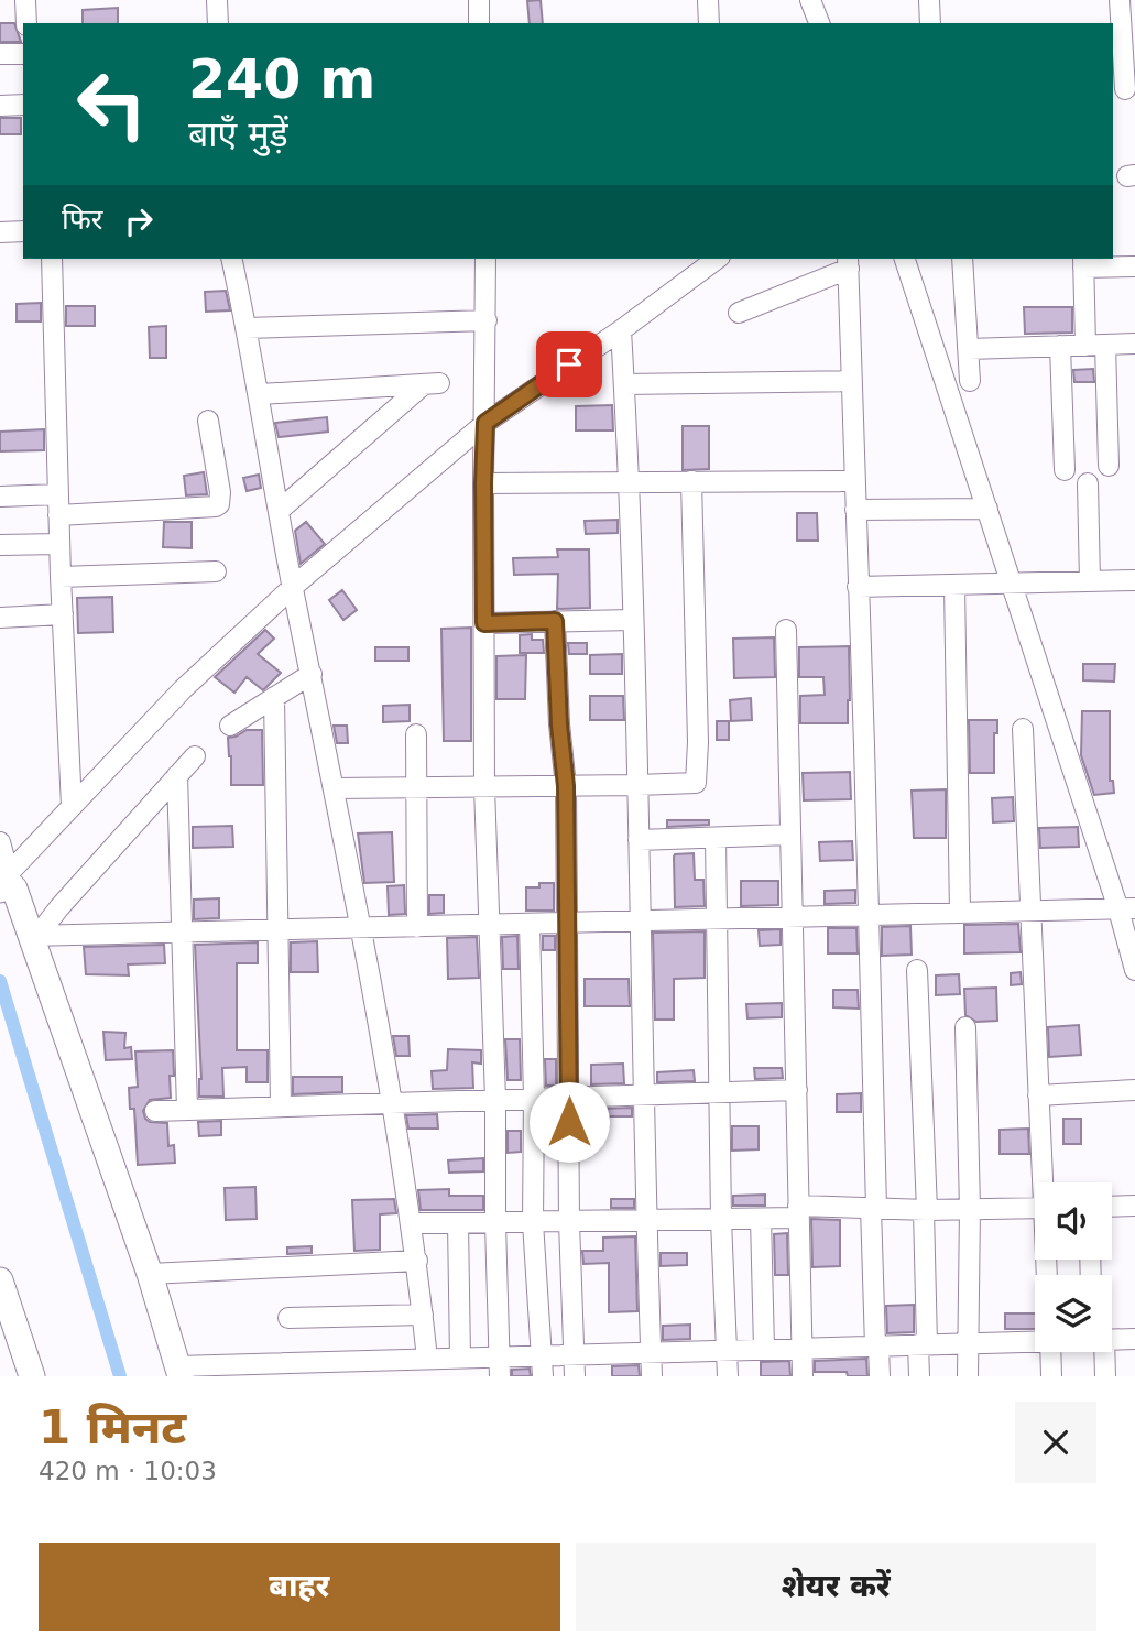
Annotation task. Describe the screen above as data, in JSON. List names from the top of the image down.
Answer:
{
  "page": {
    "turn": ["240 m", "बाएँ मुड़ें"],
    "then": "फिर",
    "heading": ["1 मिनट", "420 m · 10:03"],
    "buttons": ["बाहर", "शेयर करें"]
  }
}
